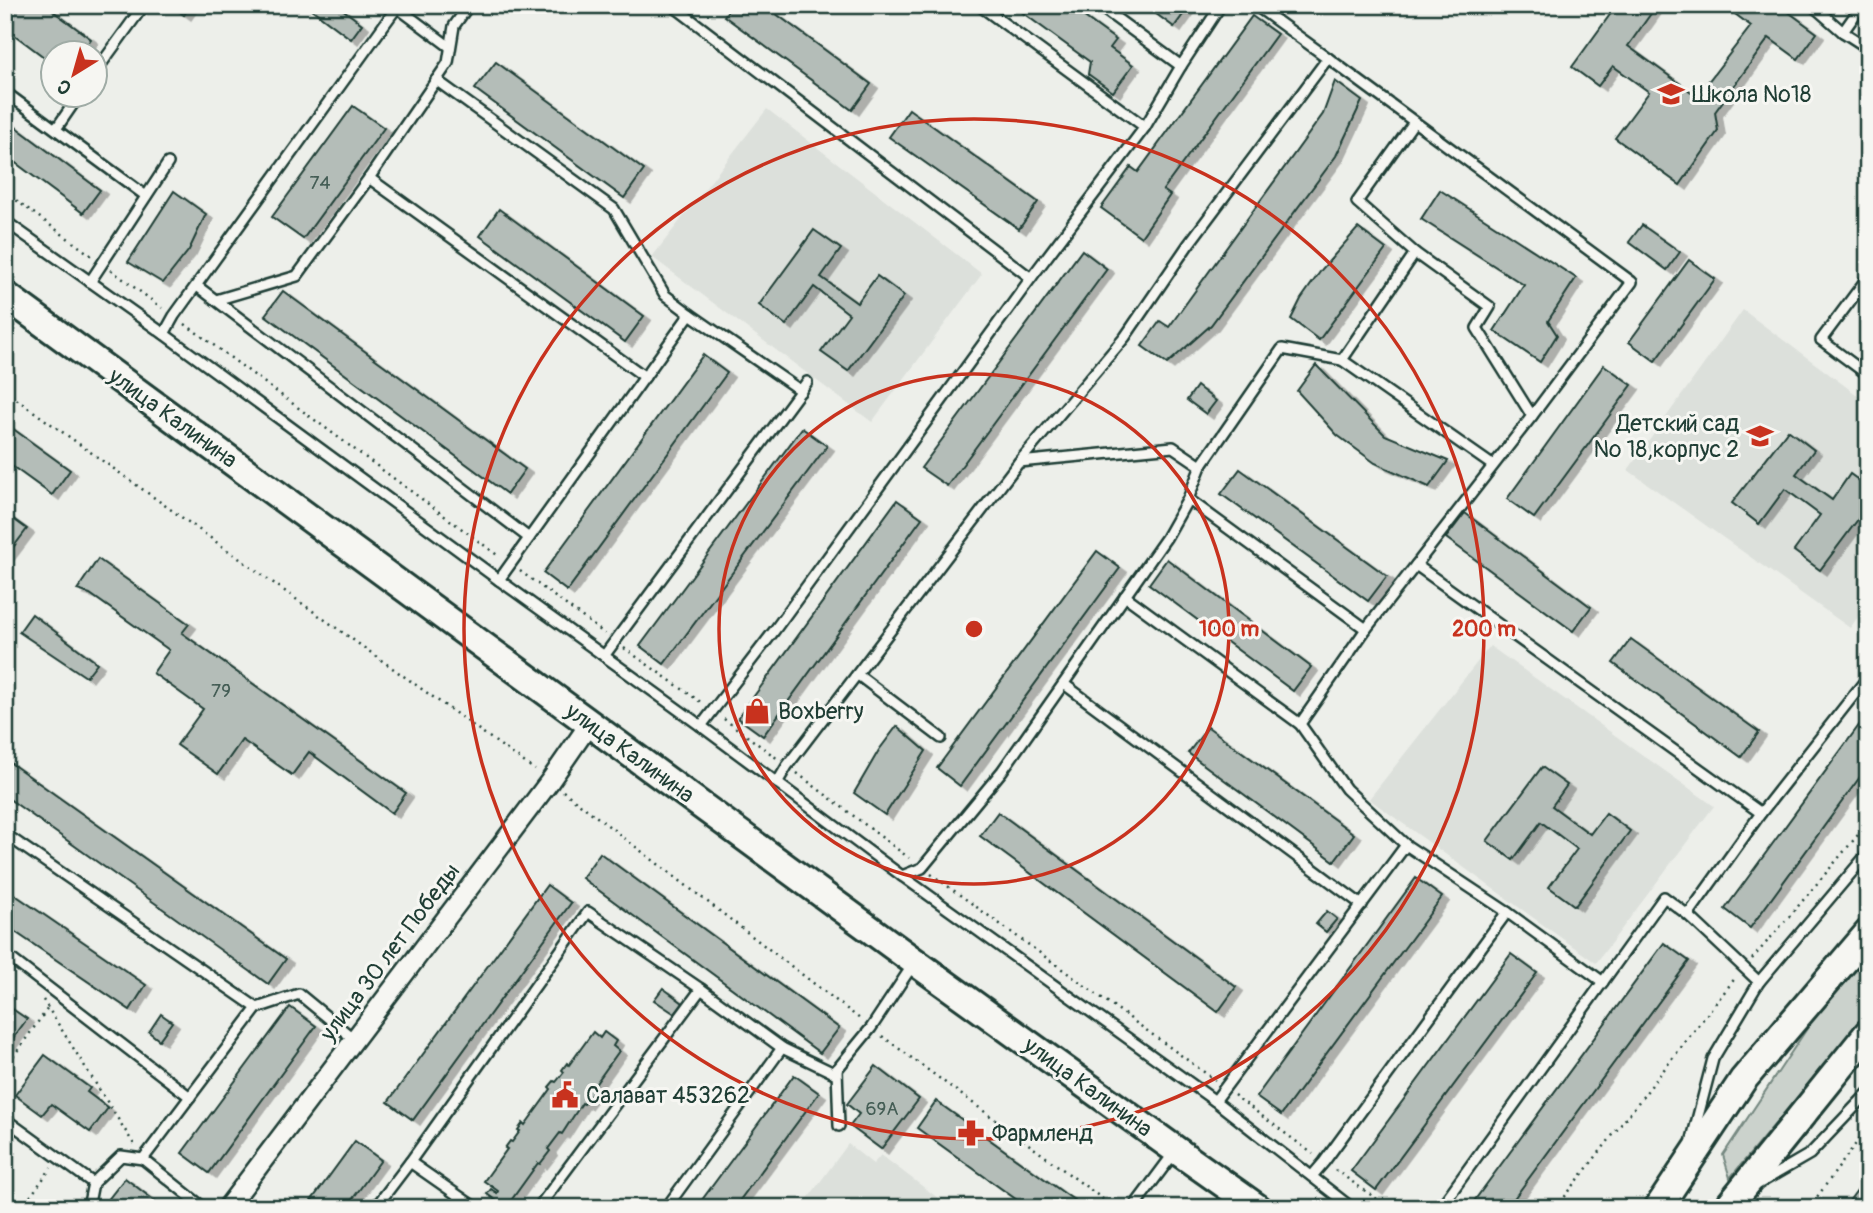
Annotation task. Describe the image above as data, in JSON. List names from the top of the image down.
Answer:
{
  "streets": {
    "street": ["улица Калинина", "улица 30 лет Победы"]
  },
  "crossings": [
    ["улица Калинина", "улица 30 лет Победы"]
  ],
  "places": {
    "school or university": ["Школа №18", "Детский сад № 18,корпус 2"],
    "shop": ["Boxberry"],
    "public building": ["Салават 453262"],
    "pharmacy": ["Фармленд"]
  },
  "house_numbers": ["74", "79", "69А"],
  "north": "bottom left",
  "rings": ["100 m", "200 m"]
}
